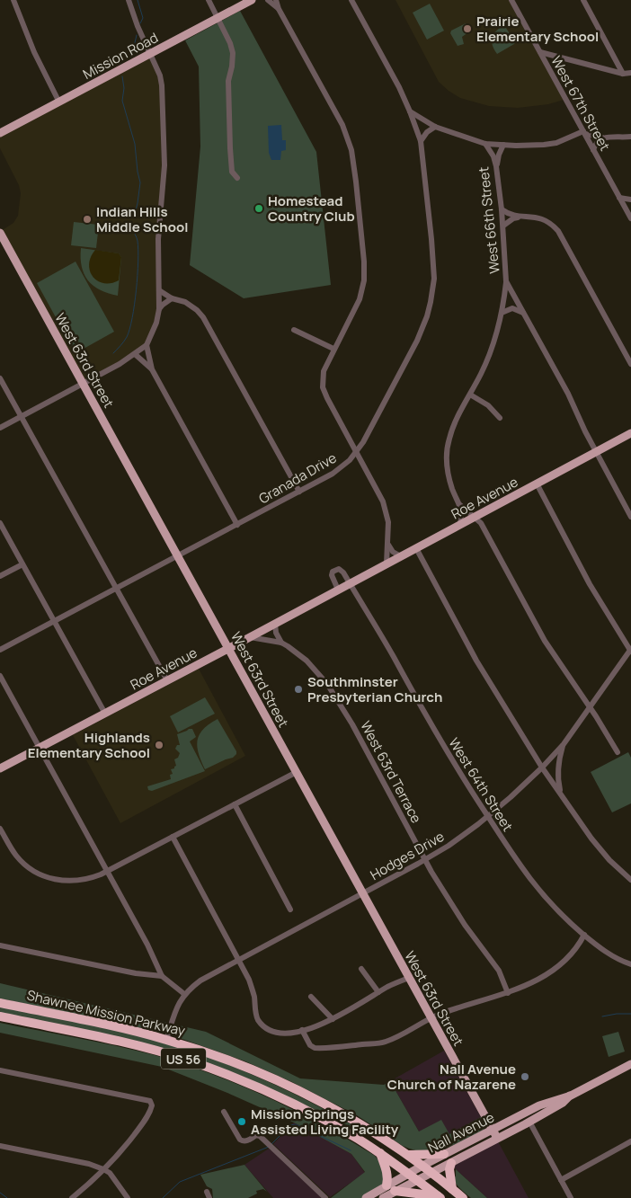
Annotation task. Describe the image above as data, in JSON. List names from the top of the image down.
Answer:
{
  "streets": {
    "highway": ["Shawnee Mission Parkway", "US 56"],
    "main road": [
      "Mission Road",
      "West 63rd Street",
      "Roe Avenue",
      "Nall Avenue"
    ],
    "street": [
      "West 67th Street",
      "West 66th Street",
      "Granada Drive",
      "West 63rd Terrace",
      "West 64th Street",
      "Hodges Drive"
    ]
  },
  "crossings": [
    ["West 66th Street", "Roe Avenue"],
    ["West 63rd Street", "Granada Drive"],
    ["West 63rd Street", "Roe Avenue"],
    ["West 63rd Street", "Hodges Drive"],
    ["West 63rd Street", "Nall Avenue"],
    ["Roe Avenue", "West 63rd Terrace"],
    ["Roe Avenue", "West 64th Street"],
    ["West 63rd Terrace", "Hodges Drive"],
    ["West 64th Street", "Hodges Drive"],
    ["Hodges Drive", "Shawnee Mission Parkway"],
    ["Shawnee Mission Parkway", "Nall Avenue"]
  ],
  "places": [
    "Prairie Elementary School",
    "Homestead Country Club",
    "Indian Hills Middle School",
    "Southminster Presbyterian Church",
    "Highlands Elementary School",
    "Nall Avenue Church of Nazarene",
    "Mission Springs Assisted Living Facility"
  ]
}
